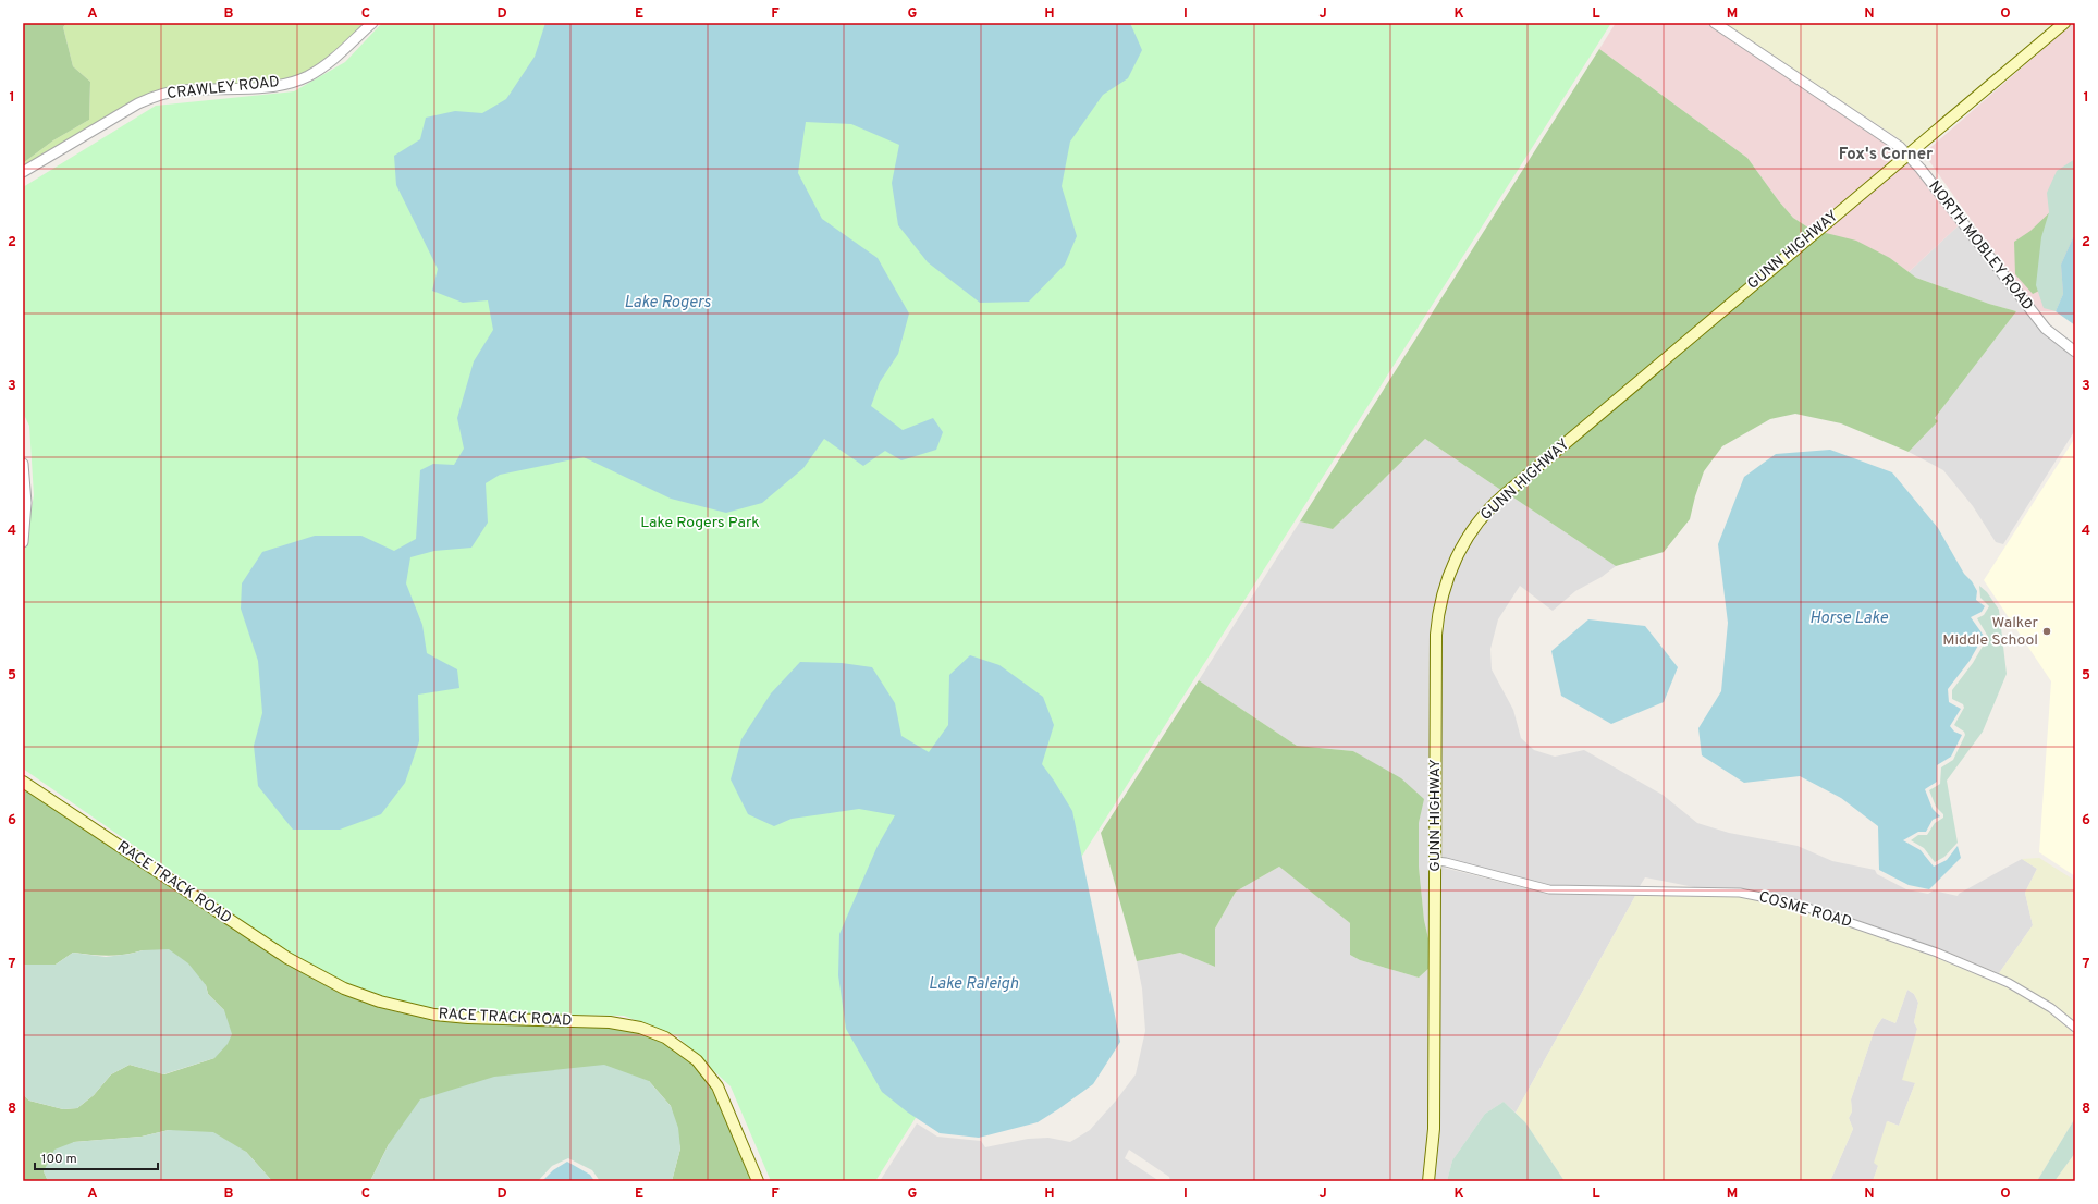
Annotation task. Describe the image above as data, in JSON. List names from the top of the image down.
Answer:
{
  "streets": {
    "main road": ["GUNN HIGHWAY", "RACE TRACK ROAD"],
    "street": ["CRAWLEY ROAD", "NORTH MOBLEY ROAD", "COSME ROAD"]
  },
  "crossings": [
    ["NORTH MOBLEY ROAD", "GUNN HIGHWAY"],
    ["GUNN HIGHWAY", "COSME ROAD"]
  ],
  "districts": ["Fox's Corner"],
  "water": ["Lake Rogers", "Horse Lake", "Lake Raleigh"],
  "parks": ["Lake Rogers Park"],
  "places": ["Walker Middle School"],
  "scale_bar": "100 m",
  "grid": {
    "columns": [
      "A",
      "B",
      "C",
      "D",
      "E",
      "F",
      "G",
      "H",
      "I",
      "J",
      "K",
      "L",
      "M",
      "N",
      "O"
    ],
    "rows": [
      "1",
      "2",
      "3",
      "4",
      "5",
      "6",
      "7",
      "8"
    ]
  }
}
